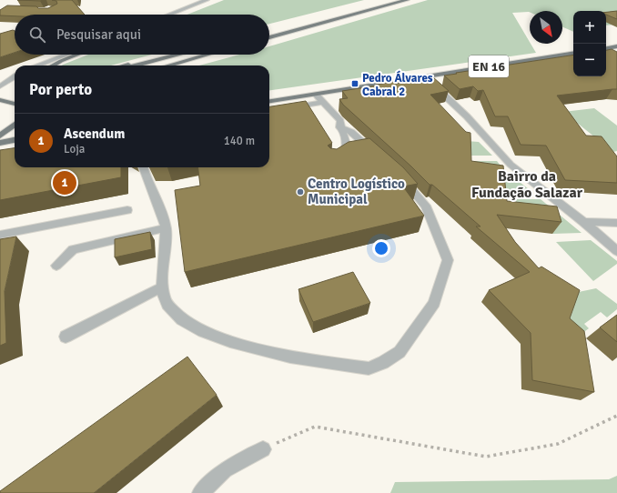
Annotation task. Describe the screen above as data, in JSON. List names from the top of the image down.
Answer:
{
  "streets": {
    "main road": ["EN 16"]
  },
  "districts": ["Bairro da Fundação Salazar"],
  "places": {
    "transit": ["Pedro Álvares Cabral 2"],
    "other": ["Centro Logístico Municipal"]
  },
  "north": "bottom right",
  "page": {
    "map_buttons": ["+", "−"],
    "search": "Pesquisar aqui",
    "heading": "Por perto",
    "list": [
      {
        "mark": "1",
        "name": "Ascendum",
        "note": "Loja",
        "value": "140 m"
      }
    ],
    "pins": "1"
  }
}
